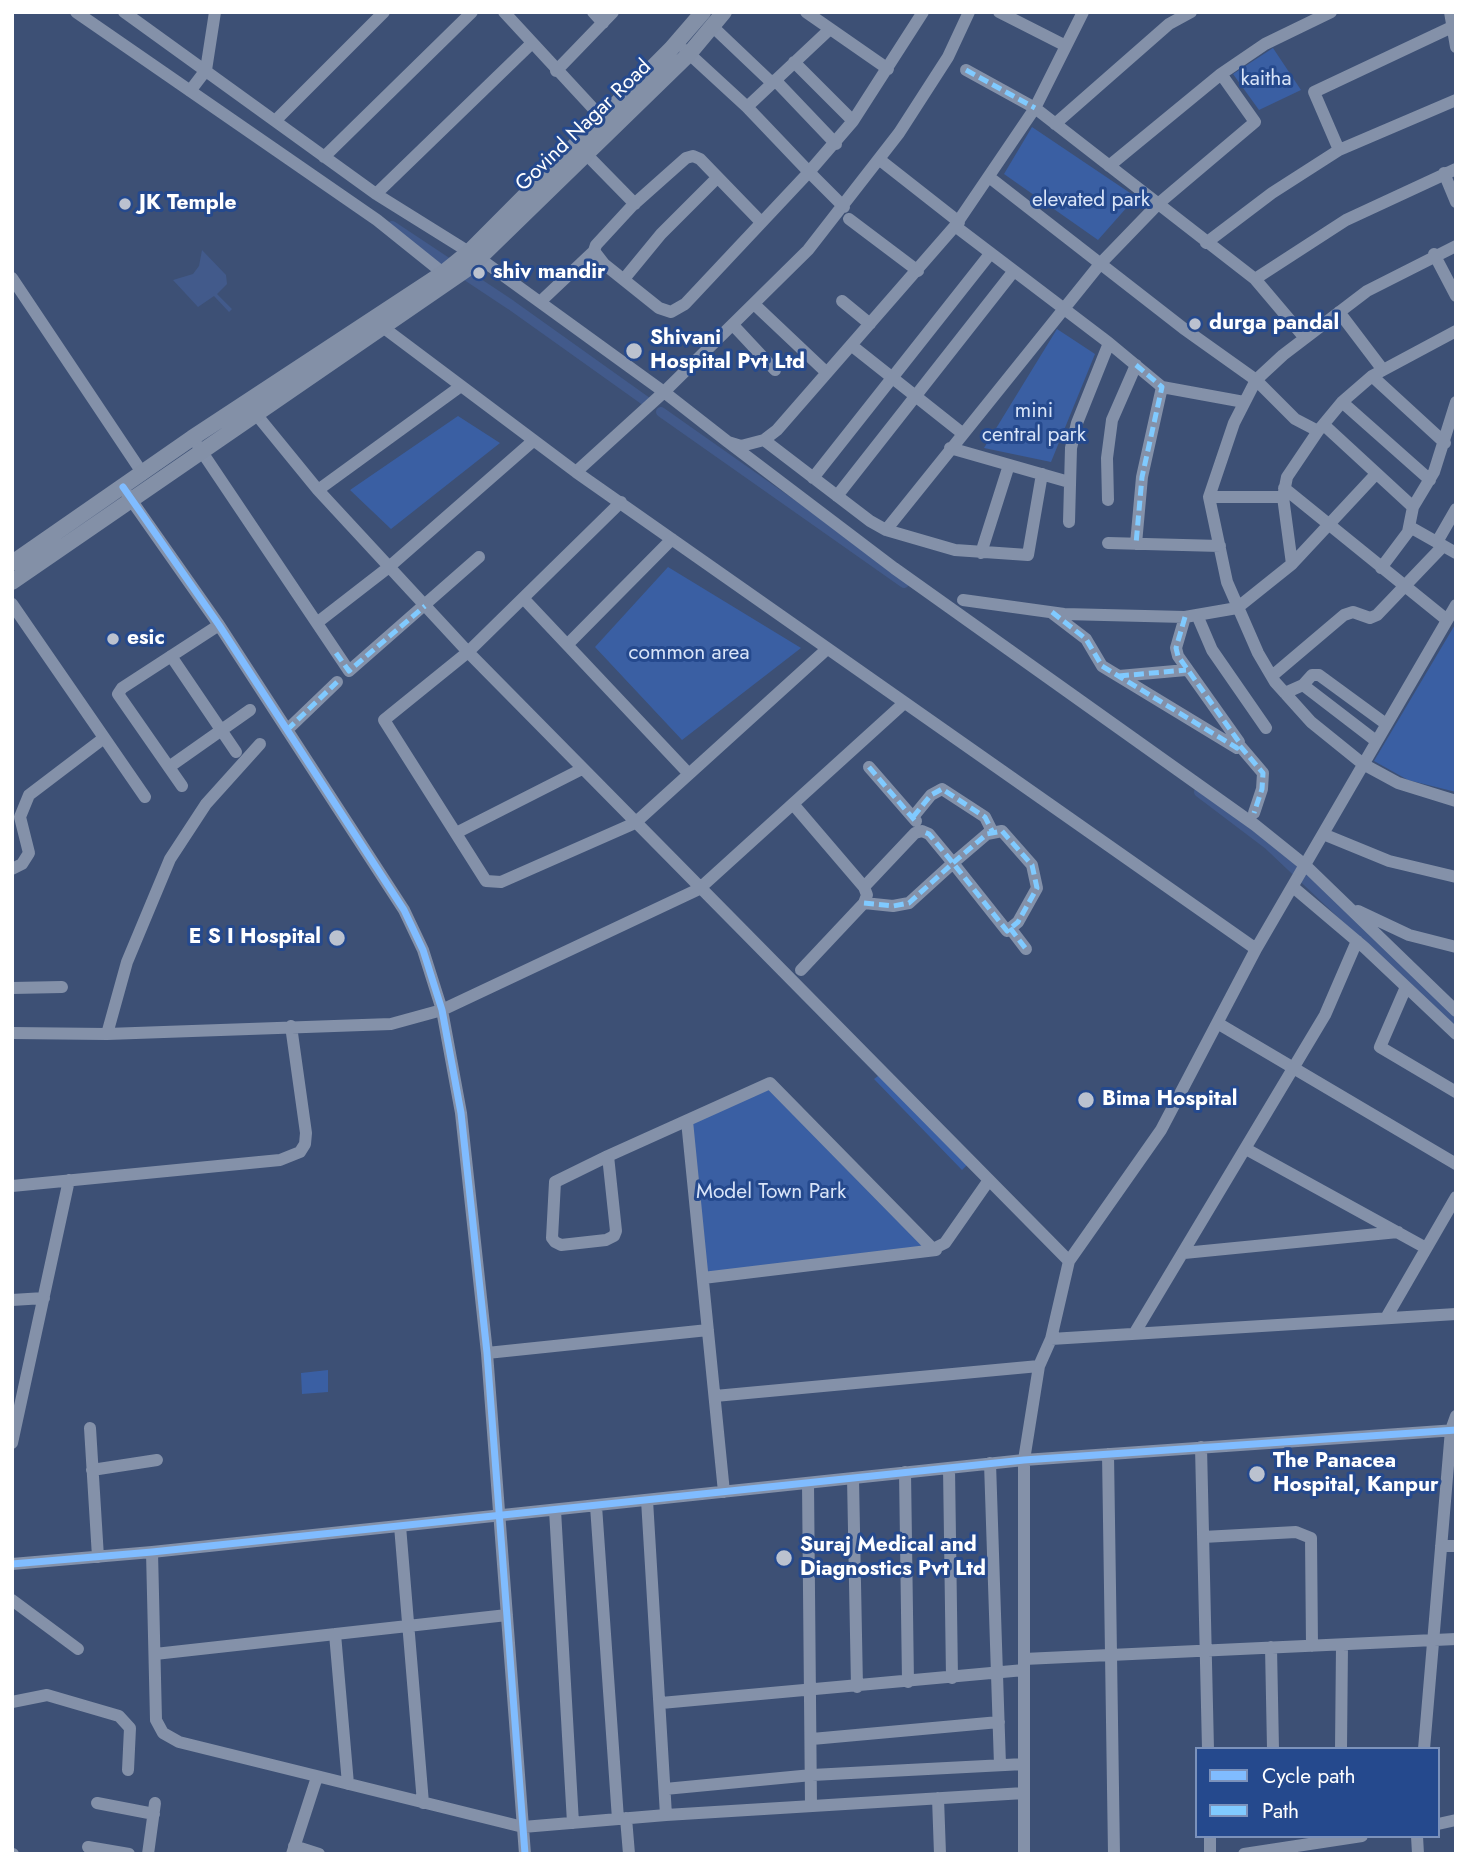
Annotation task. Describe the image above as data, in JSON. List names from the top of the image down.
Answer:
{
  "streets": {
    "main road": ["Govind Nagar Road"]
  },
  "parks": [
    "kaitha",
    "elevated park",
    "mini central park",
    "common area",
    "Model Town Park"
  ],
  "places": [
    "JK Temple",
    "shiv mandir",
    "durga pandal",
    "Shivani Hospital Pvt Ltd",
    "esic",
    "E S I Hospital",
    "Bima Hospital",
    "The Panacea Hospital, Kanpur",
    "Suraj Medical and Diagnostics Pvt Ltd"
  ],
  "legend": ["Cycle path", "Path"]
}
